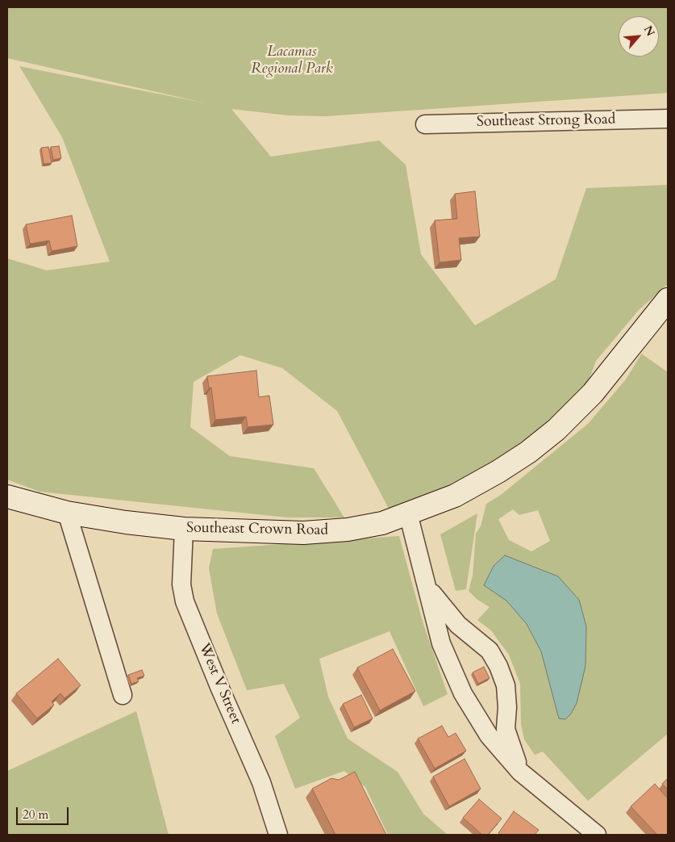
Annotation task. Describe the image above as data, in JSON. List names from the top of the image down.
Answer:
{
  "streets": {
    "street": ["Southeast Strong Road", "Southeast Crown Road", "West V Street"]
  },
  "crossings": [
    ["Southeast Crown Road", "West V Street"]
  ],
  "parks": ["Lacamas Regional Park"],
  "scale_bar": "20 m",
  "north": "top right"
}
